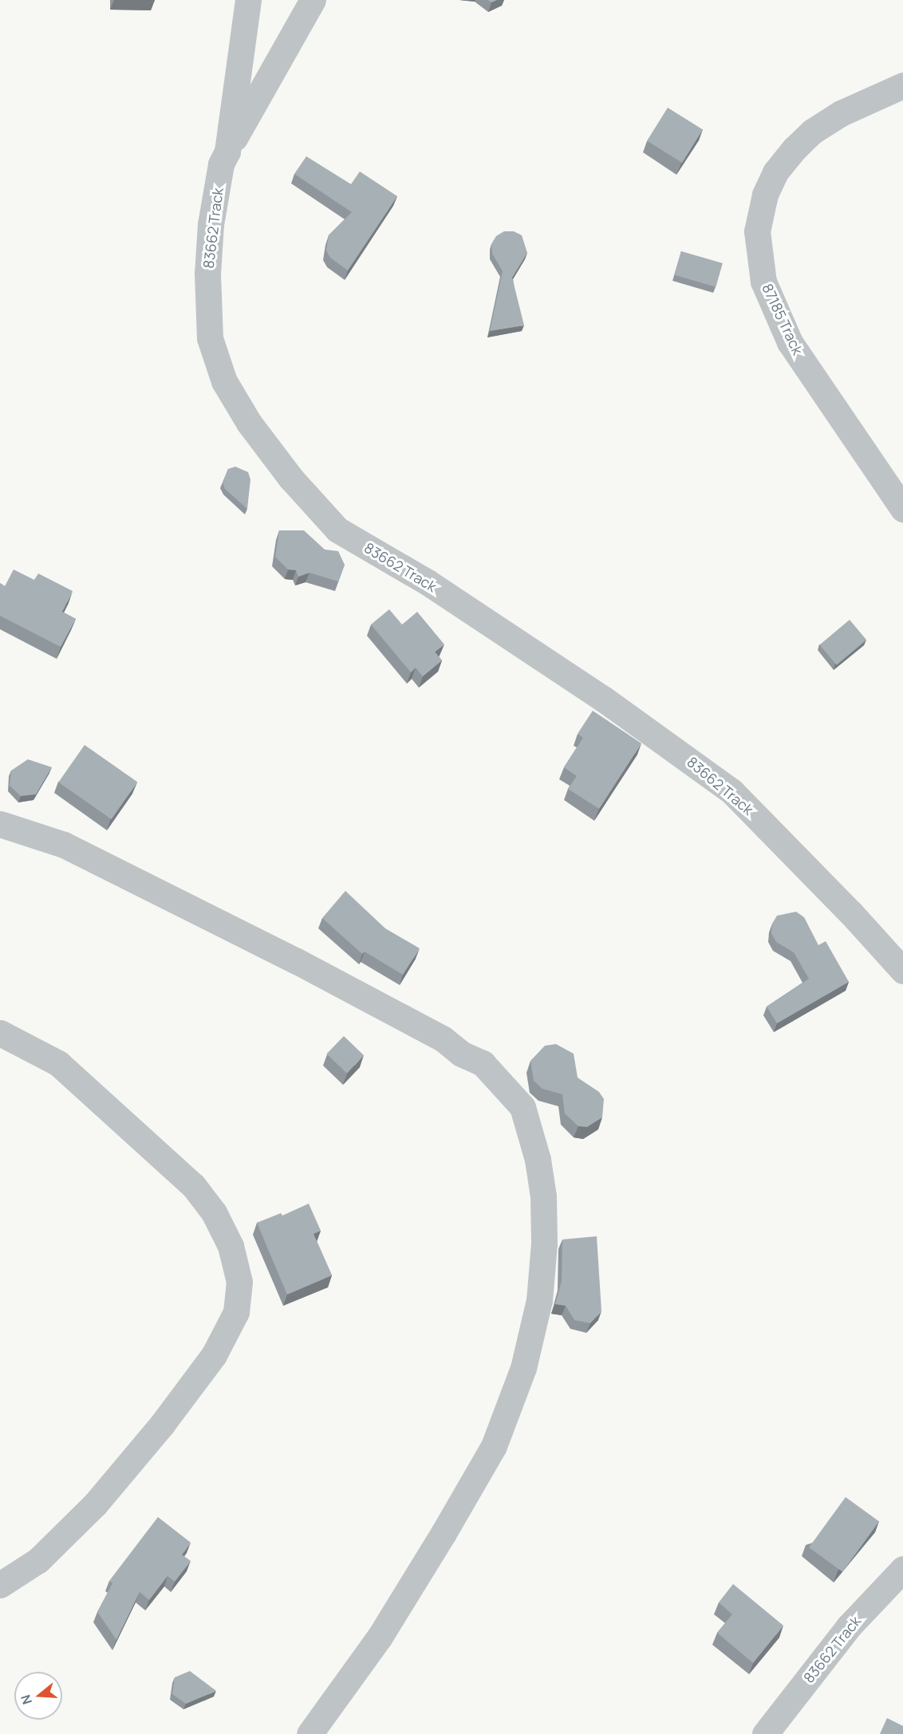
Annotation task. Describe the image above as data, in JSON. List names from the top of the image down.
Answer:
{
  "streets": {
    "street": ["83662 Track", "87185 Track"]
  },
  "north": "left"
}
